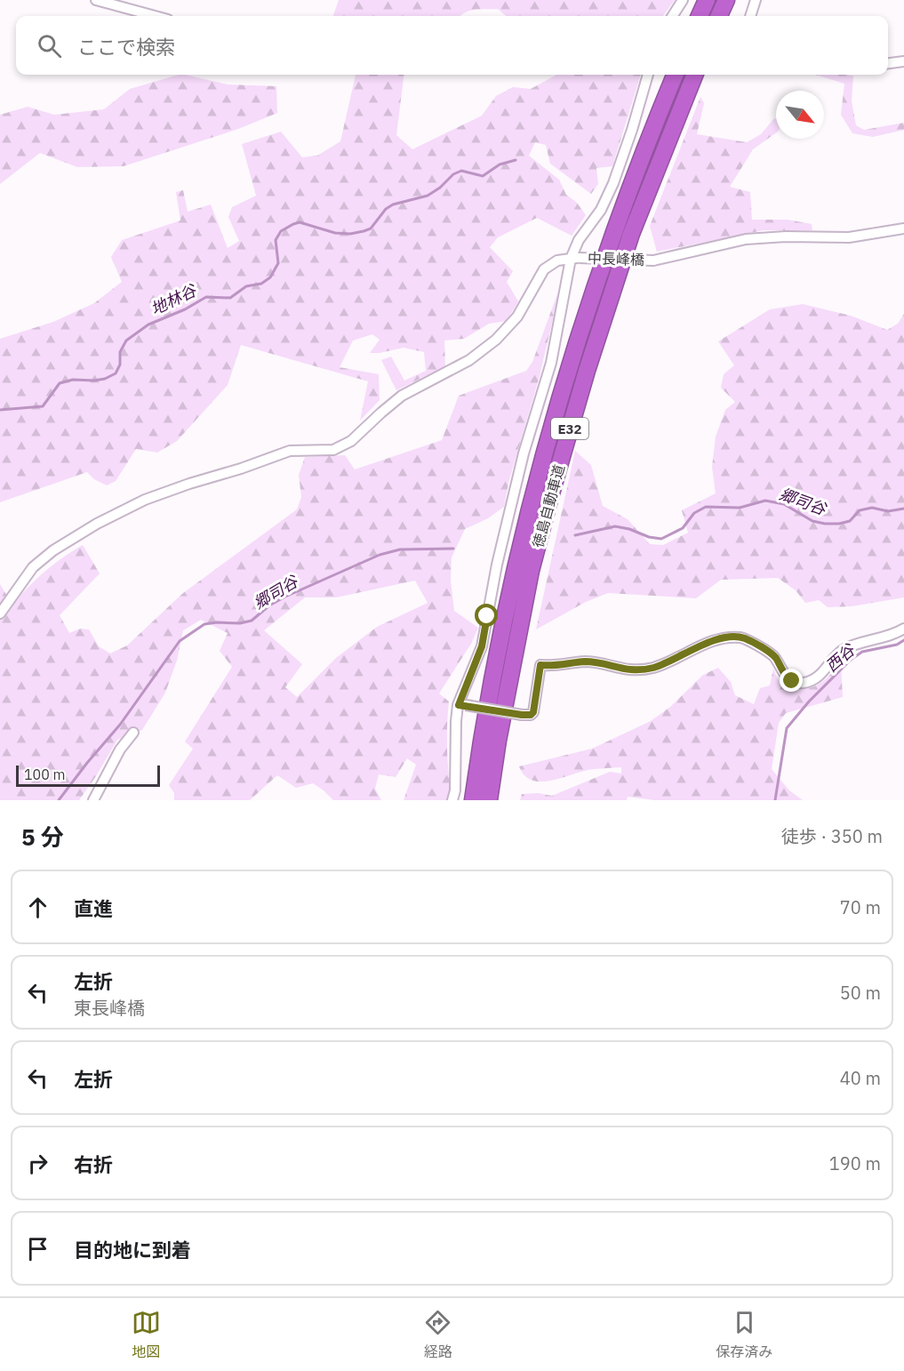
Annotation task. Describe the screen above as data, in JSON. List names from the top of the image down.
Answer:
{
  "streets": {
    "highway": ["E32", "徳島自動車道"],
    "street": ["中長峰橋"]
  },
  "water": ["地林谷", "郷司谷", "西谷"],
  "scale_bar": "100 m",
  "north": "bottom right",
  "page": {
    "search": "ここで検索",
    "scale": "100 m",
    "heading": ["5 分", "徒歩 · 350 m"],
    "list": [
      ["直進", "70 m"],
      ["左折", "東長峰橋", "50 m"],
      ["左折", "40 m"],
      ["右折", "190 m"],
      "目的地に到着"
    ],
    "nav": ["地図", "経路", "保存済み"]
  }
}
